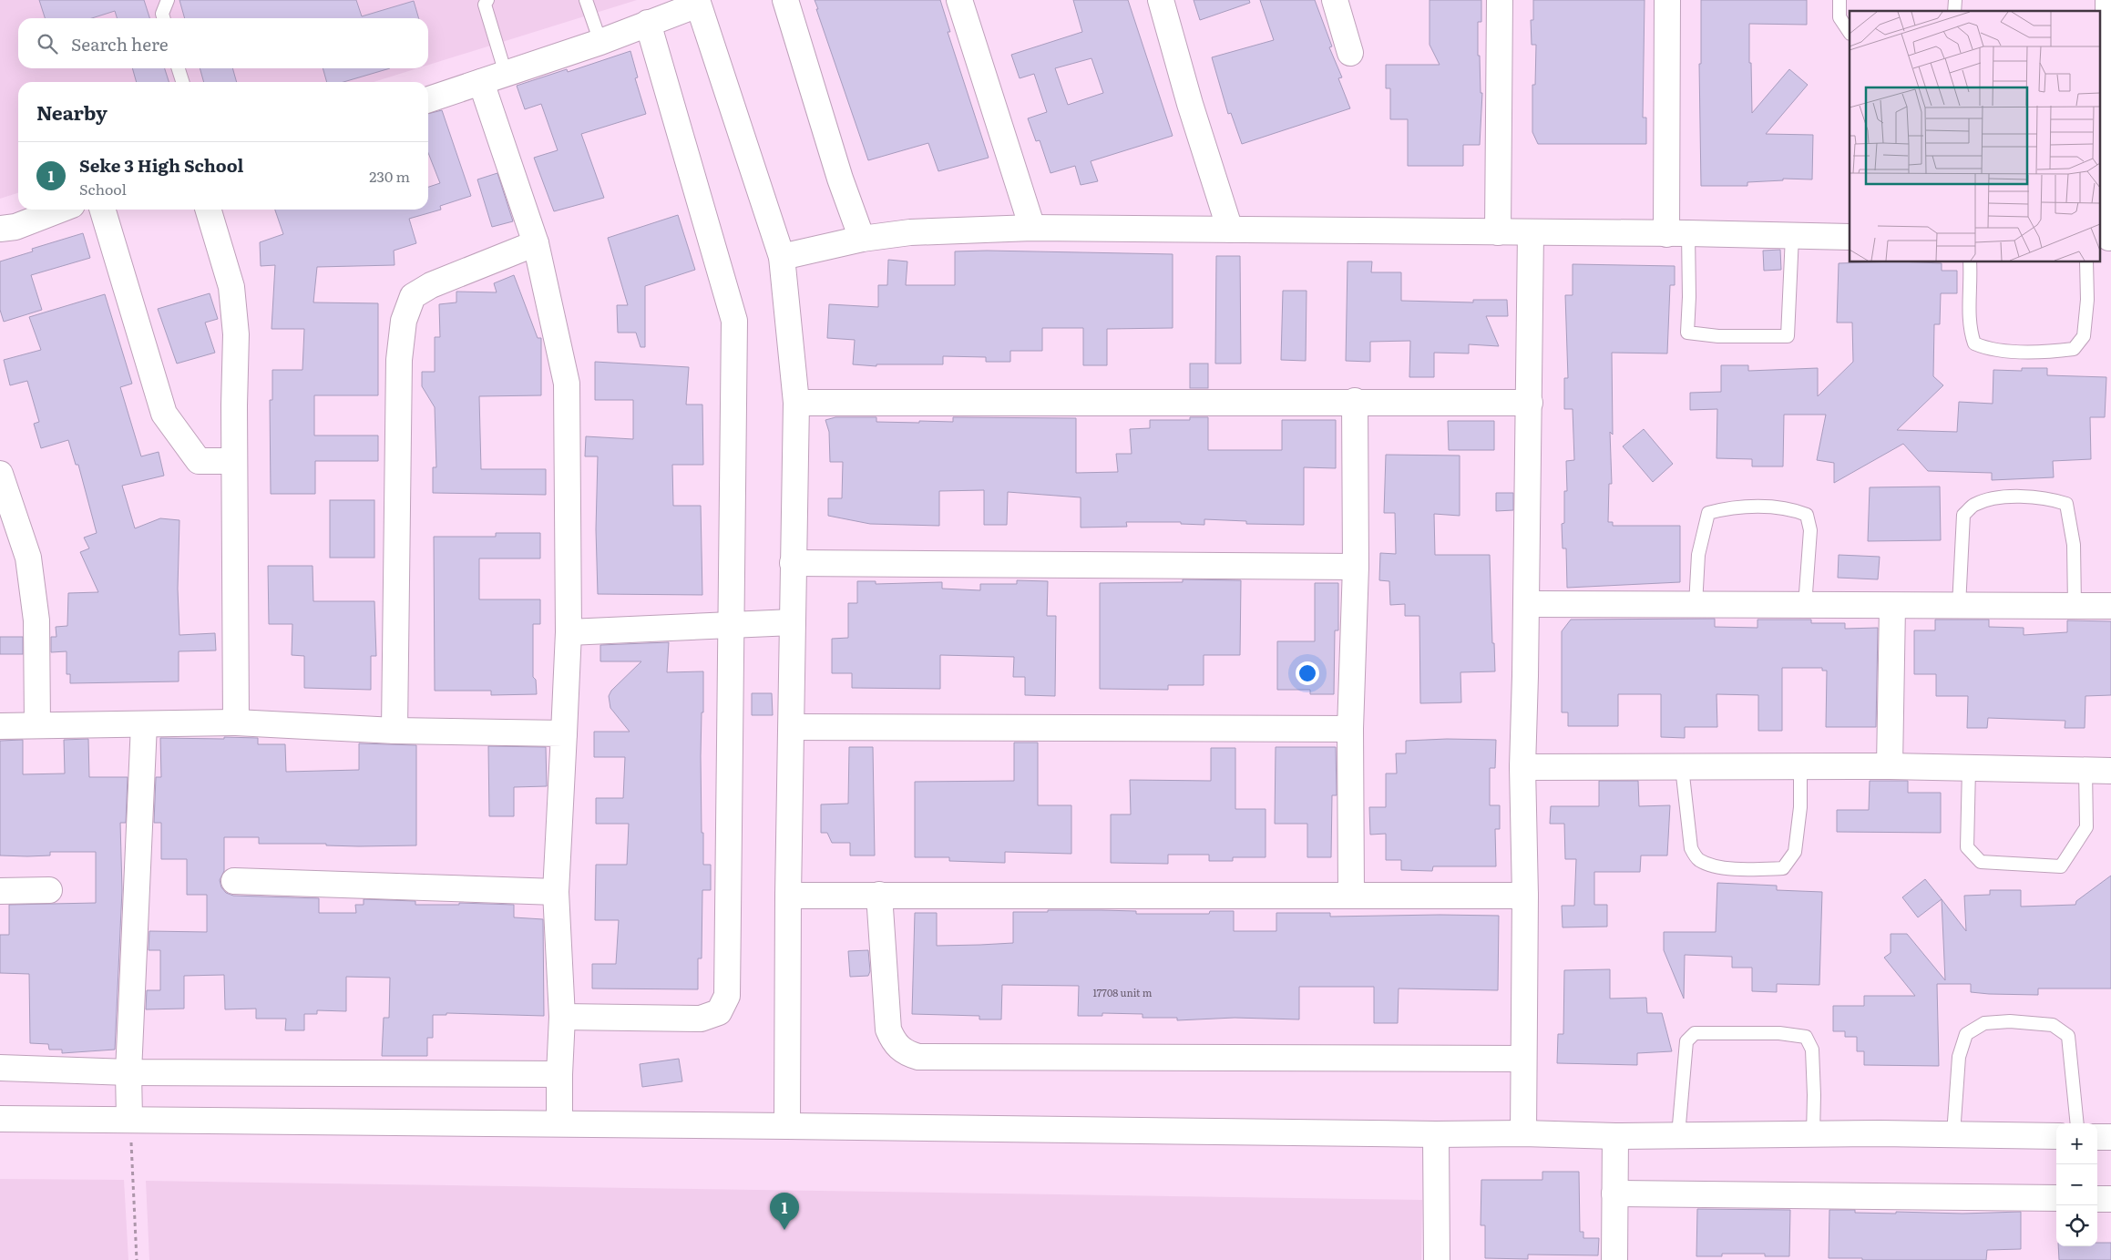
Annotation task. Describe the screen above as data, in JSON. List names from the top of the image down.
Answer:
{
  "house_numbers": ["17708 unit m"],
  "page": {
    "search": "Search here",
    "heading": "Nearby",
    "list": [
      {
        "mark": "1",
        "name": "Seke 3 High School",
        "note": "School",
        "value": "230 m"
      }
    ],
    "map_buttons": ["+", "−"],
    "pins": "1"
  }
}
